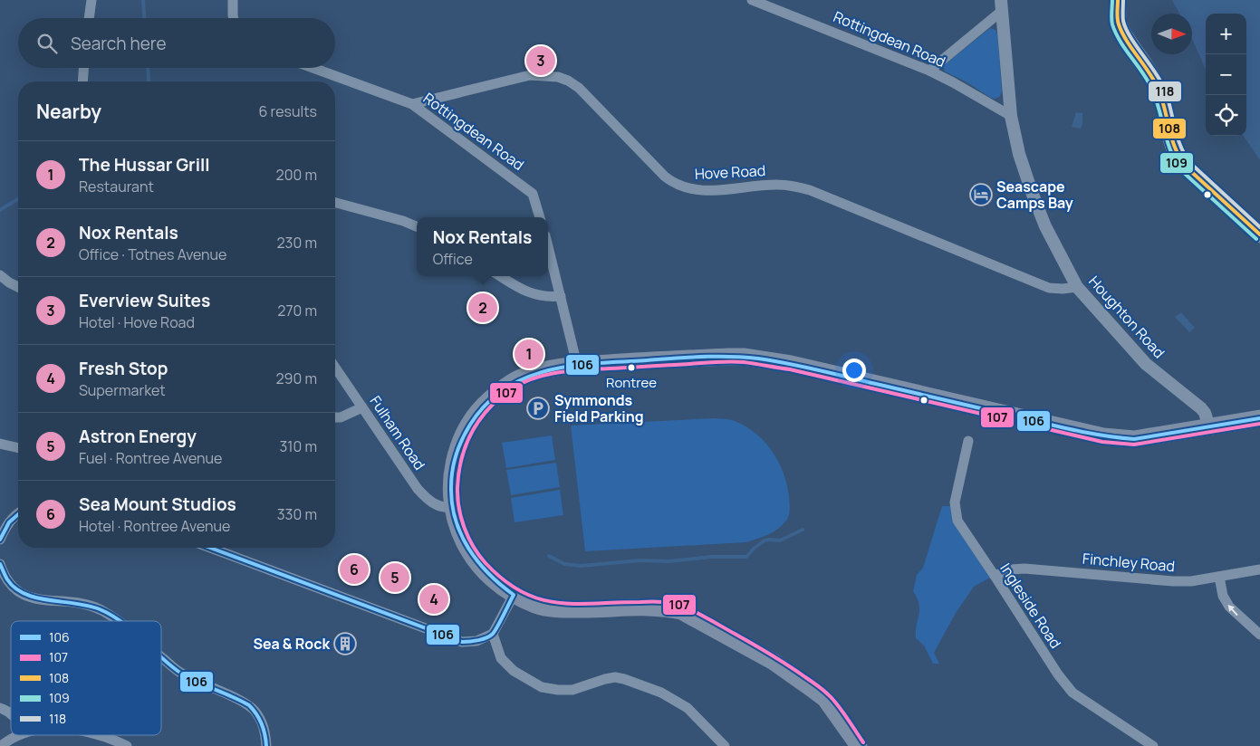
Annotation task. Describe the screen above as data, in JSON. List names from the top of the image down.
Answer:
{
  "streets": {
    "street": [
      "Rottingdean Road",
      "Hove Road",
      "Houghton Road",
      "Fulham Road",
      "Finchley Road",
      "Ingleside Road"
    ]
  },
  "crossings": [
    ["Rottingdean Road", "Hove Road"],
    ["Rottingdean Road", "Houghton Road"],
    ["Hove Road", "Houghton Road"],
    ["Finchley Road", "Ingleside Road"]
  ],
  "places": {
    "hotel": ["Seascape Camps Bay"],
    "other": ["Rontree"],
    "parking": ["Symmonds Field Parking"],
    "building": ["Sea & Rock"]
  },
  "lines": [
    "transit line 108",
    "transit line 109",
    "transit line 118",
    "transit line 106",
    "transit line 107"
  ],
  "legend": [
    "106",
    "107",
    "108",
    "109",
    "118"
  ],
  "north": "right",
  "page": {
    "map_buttons": ["+", "−"],
    "search": "Search here",
    "pins": [
      "3",
      "2",
      "1",
      "6",
      "5",
      "4"
    ],
    "heading": ["Nearby", "6 results"],
    "list": [
      {
        "mark": "1",
        "name": "The Hussar Grill",
        "note": "Restaurant",
        "value": "200 m"
      },
      {
        "mark": "2",
        "name": "Nox Rentals",
        "note": "Office · Totnes Avenue",
        "value": "230 m"
      },
      {
        "mark": "3",
        "name": "Everview Suites",
        "note": "Hotel · Hove Road",
        "value": "270 m"
      },
      {
        "mark": "4",
        "name": "Fresh Stop",
        "note": "Supermarket",
        "value": "290 m"
      },
      {
        "mark": "5",
        "name": "Astron Energy",
        "note": "Fuel · Rontree Avenue",
        "value": "310 m"
      },
      {
        "mark": "6",
        "name": "Sea Mount Studios",
        "note": "Hotel · Rontree Avenue",
        "value": "330 m"
      }
    ],
    "popup": ["Nox Rentals", "Office"]
  }
}
